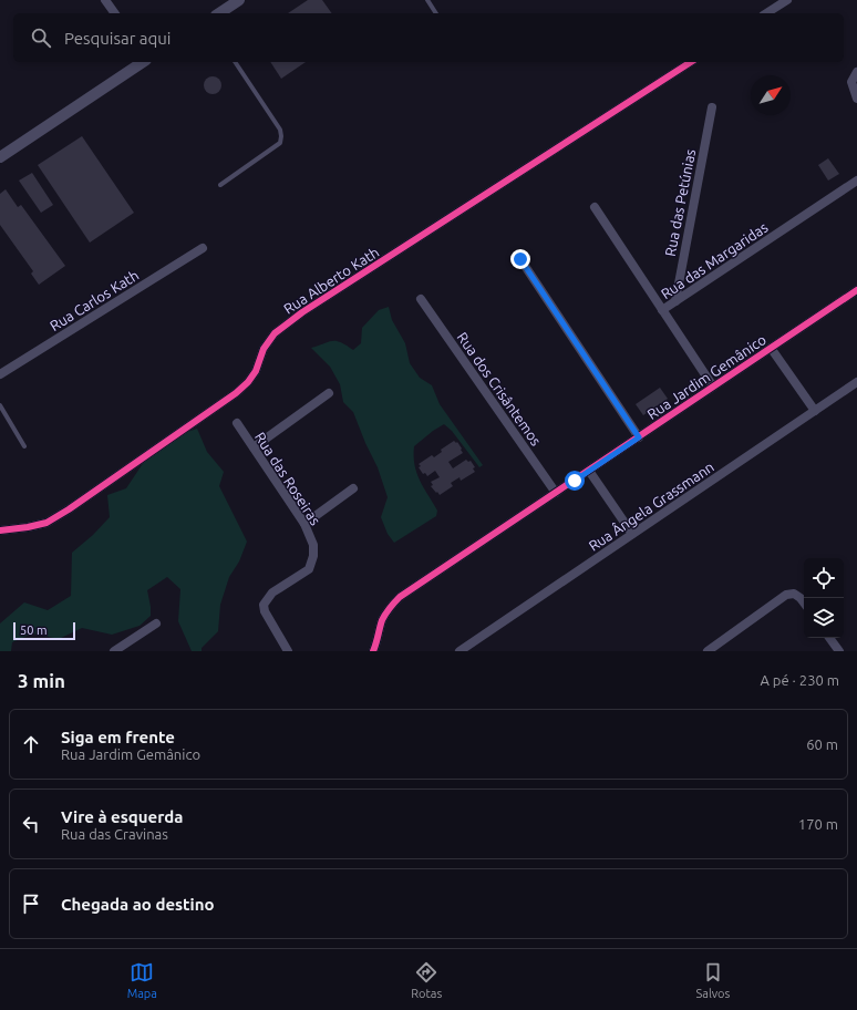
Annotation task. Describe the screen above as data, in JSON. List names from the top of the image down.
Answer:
{
  "streets": {
    "street": [
      "Rua das Petúnias",
      "Rua das Margaridas",
      "Rua Alberto Kath",
      "Rua Carlos Kath",
      "Rua Jardim Gemânico",
      "Rua dos Crisântemos",
      "Rua das Roseiras",
      "Rua Ângela Grassmann"
    ]
  },
  "crossings": [
    ["Rua das Petúnias", "Rua das Margaridas"],
    ["Rua das Margaridas", "Rua Jardim Gemânico"],
    ["Rua Jardim Gemânico", "Rua dos Crisântemos"]
  ],
  "scale_bar": "50 m",
  "north": "top right",
  "page": {
    "search": "Pesquisar aqui",
    "scale": "50 m",
    "heading": ["3 min", "A pé · 230 m"],
    "list": [
      ["Siga em frente", "Rua Jardim Gemânico", "60 m"],
      ["Vire à esquerda", "Rua das Cravinas", "170 m"],
      "Chegada ao destino"
    ],
    "nav": ["Mapa", "Rotas", "Salvos"]
  }
}
